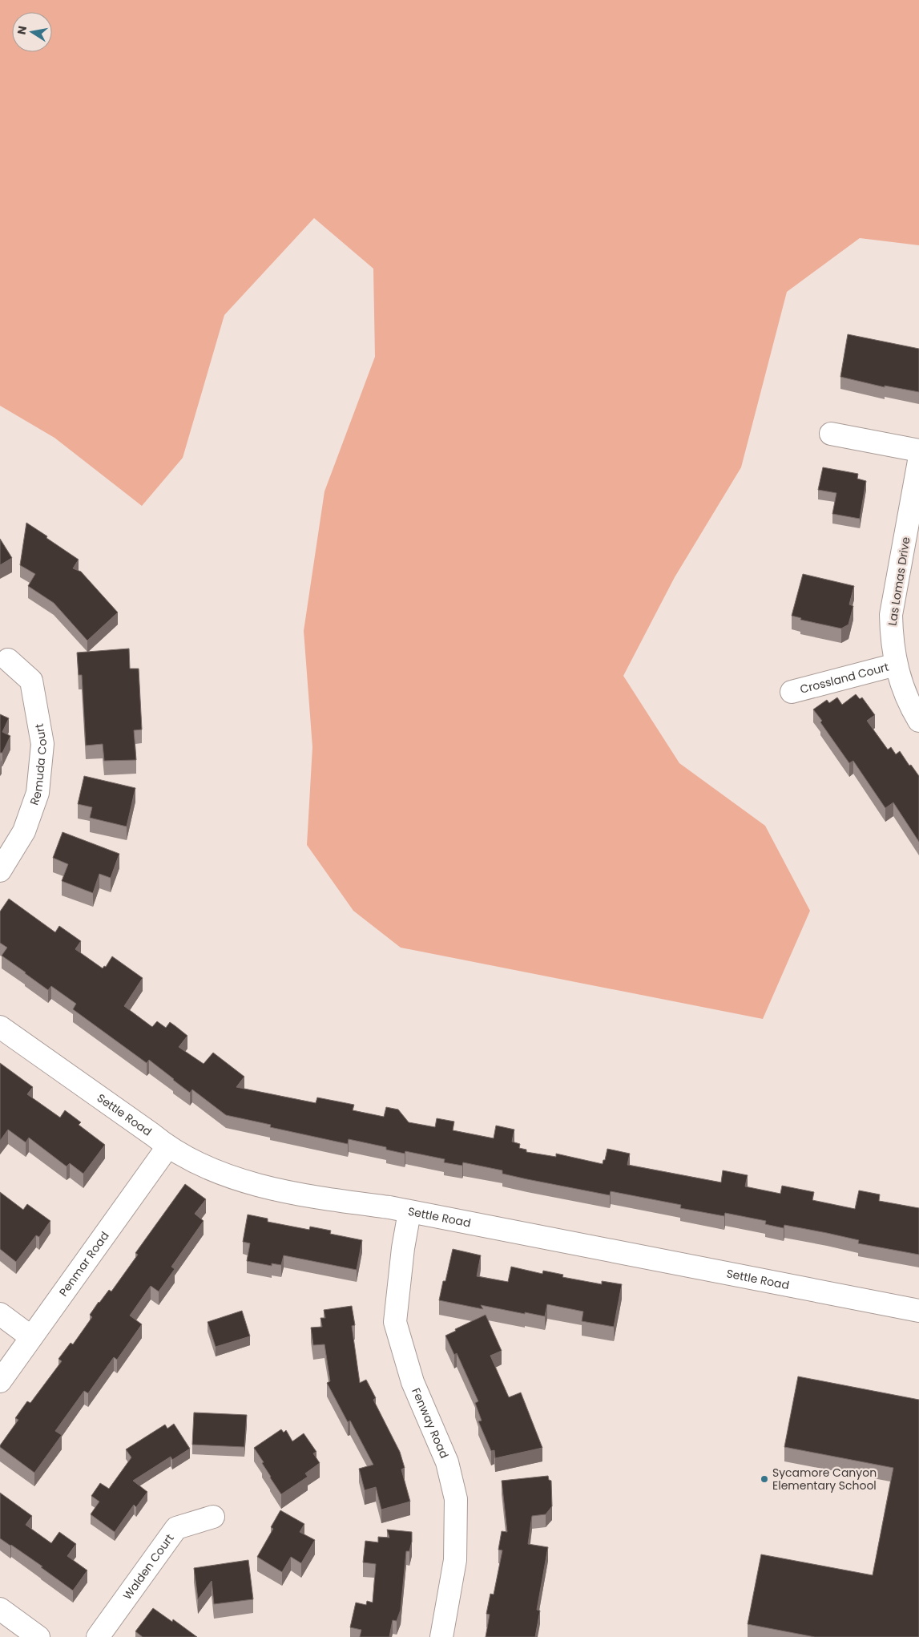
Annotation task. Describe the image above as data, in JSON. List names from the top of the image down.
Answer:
{
  "streets": {
    "street": [
      "Las Lomas Drive",
      "Crossland Court",
      "Remuda Court",
      "Settle Road",
      "Penmar Road",
      "Fenway Road",
      "Walden Court"
    ]
  },
  "crossings": [
    ["Las Lomas Drive", "Crossland Court"],
    ["Settle Road", "Penmar Road"],
    ["Settle Road", "Fenway Road"]
  ],
  "places": ["Sycamore Canyon Elementary School"],
  "north": "left"
}
